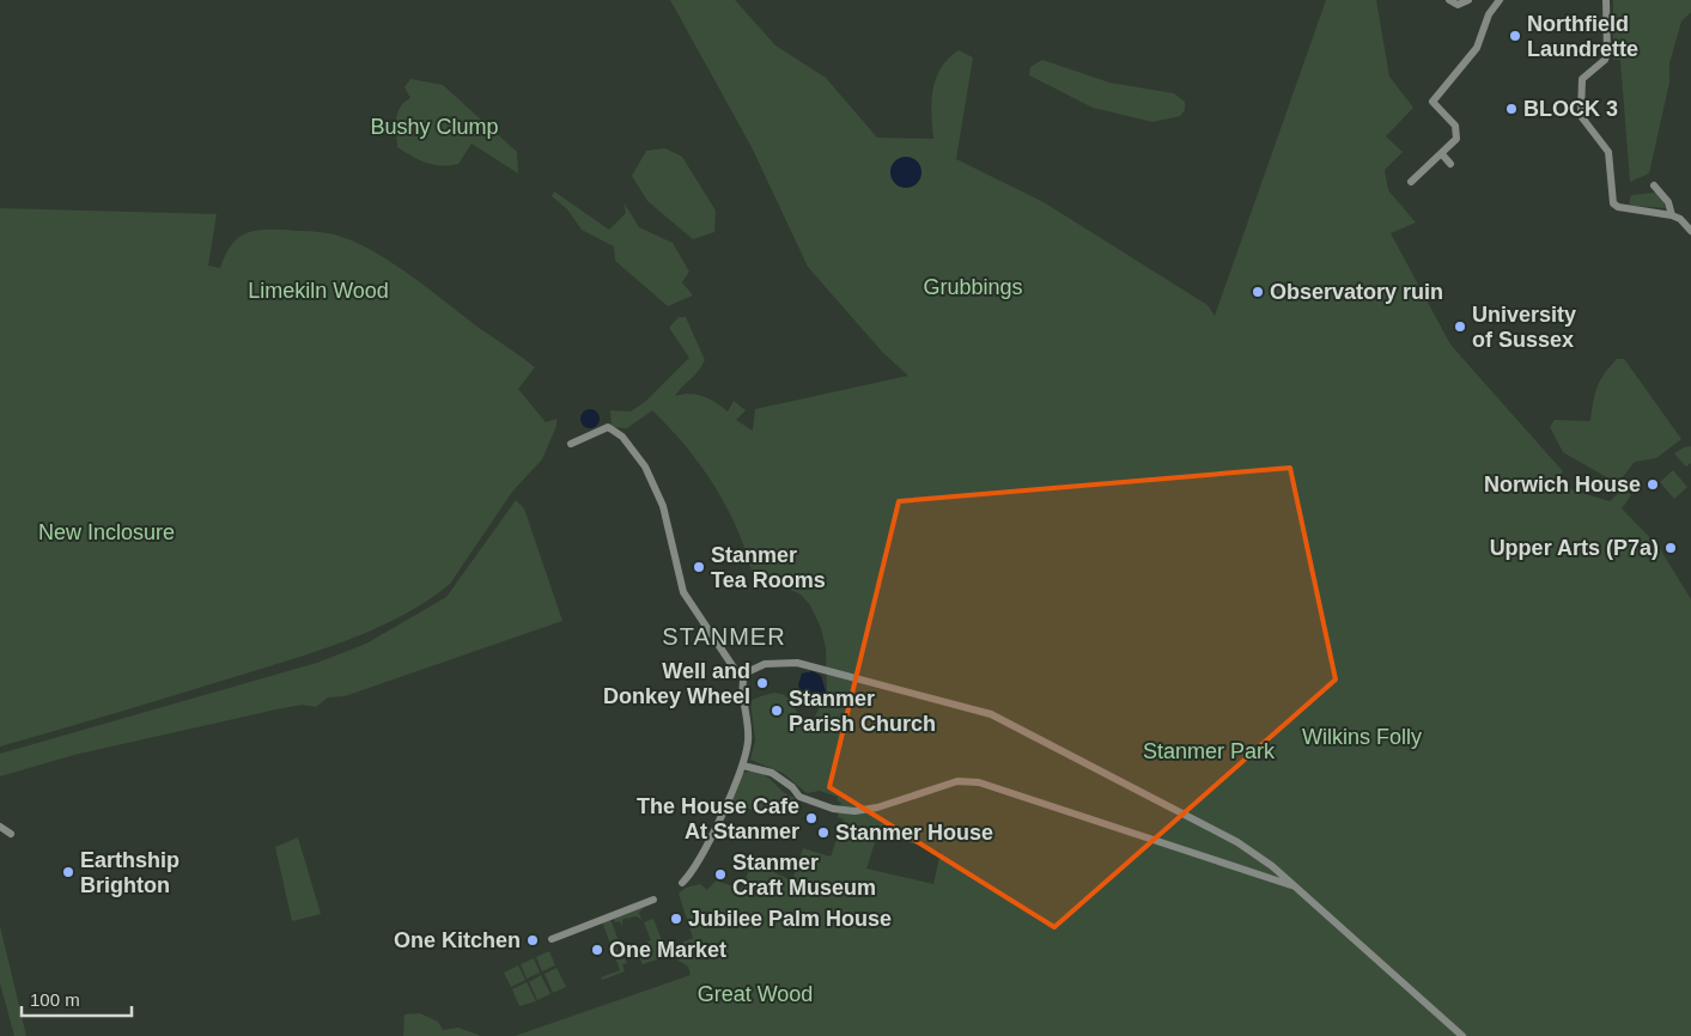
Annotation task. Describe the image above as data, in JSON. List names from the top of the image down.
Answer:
{
  "districts": ["STANMER"],
  "parks": [
    "Bushy Clump",
    "Grubbings",
    "Limekiln Wood",
    "New Inclosure",
    "Wilkins Folly",
    "Stanmer Park",
    "Great Wood"
  ],
  "places": [
    "Northfield Laundrette",
    "BLOCK 3",
    "Observatory ruin",
    "University of Sussex",
    "Norwich House",
    "Upper Arts (P7a)",
    "Stanmer Tea Rooms",
    "Well and Donkey Wheel",
    "Stanmer Parish Church",
    "The House Cafe At Stanmer",
    "Stanmer House",
    "Earthship Brighton",
    "Stanmer Craft Museum",
    "Jubilee Palm House",
    "One Kitchen",
    "One Market"
  ],
  "scale_bar": "100 m"
}
